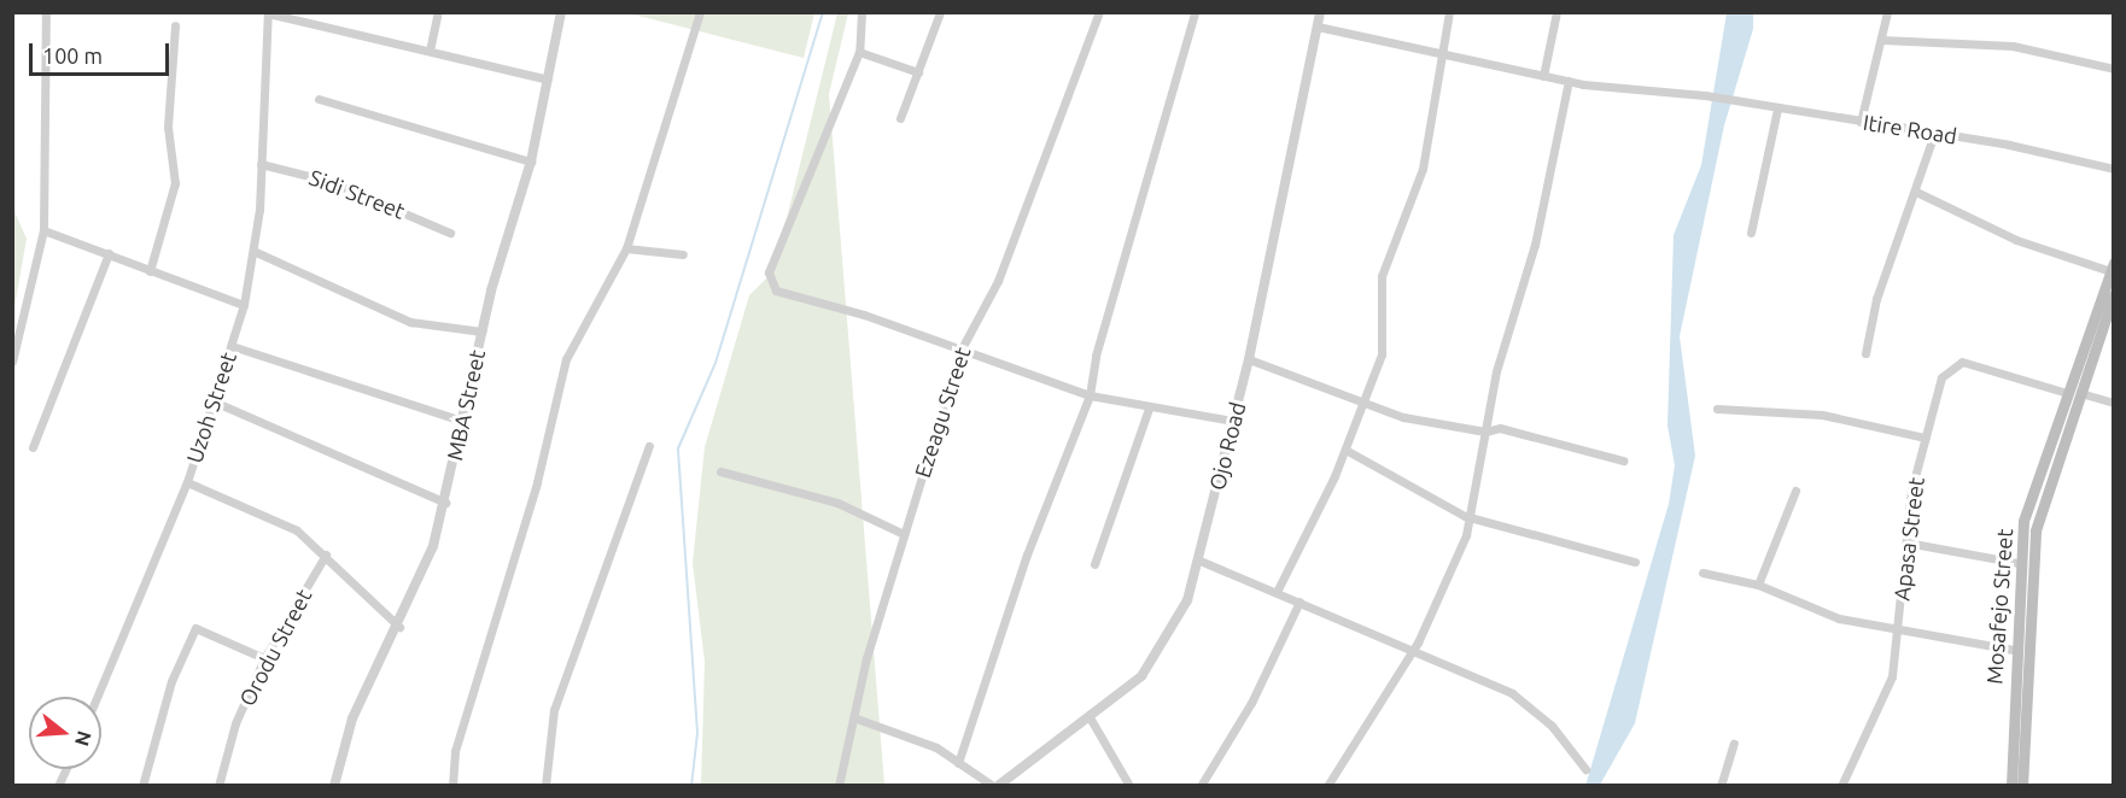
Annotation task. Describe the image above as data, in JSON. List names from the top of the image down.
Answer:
{
  "streets": {
    "main road": ["Mosafejo Street"],
    "street": [
      "Itire Road",
      "Sidi Street",
      "MBA Street",
      "Uzoh Street",
      "Ezeagu Street",
      "Ojo Road",
      "Apasa Street",
      "Orodu Street"
    ]
  },
  "crossings": [
    ["Itire Road", "Ojo Road"],
    ["Sidi Street", "Uzoh Street"],
    ["Apasa Street", "Mosafejo Street"]
  ],
  "scale_bar": "100 m",
  "north": "right"
}
